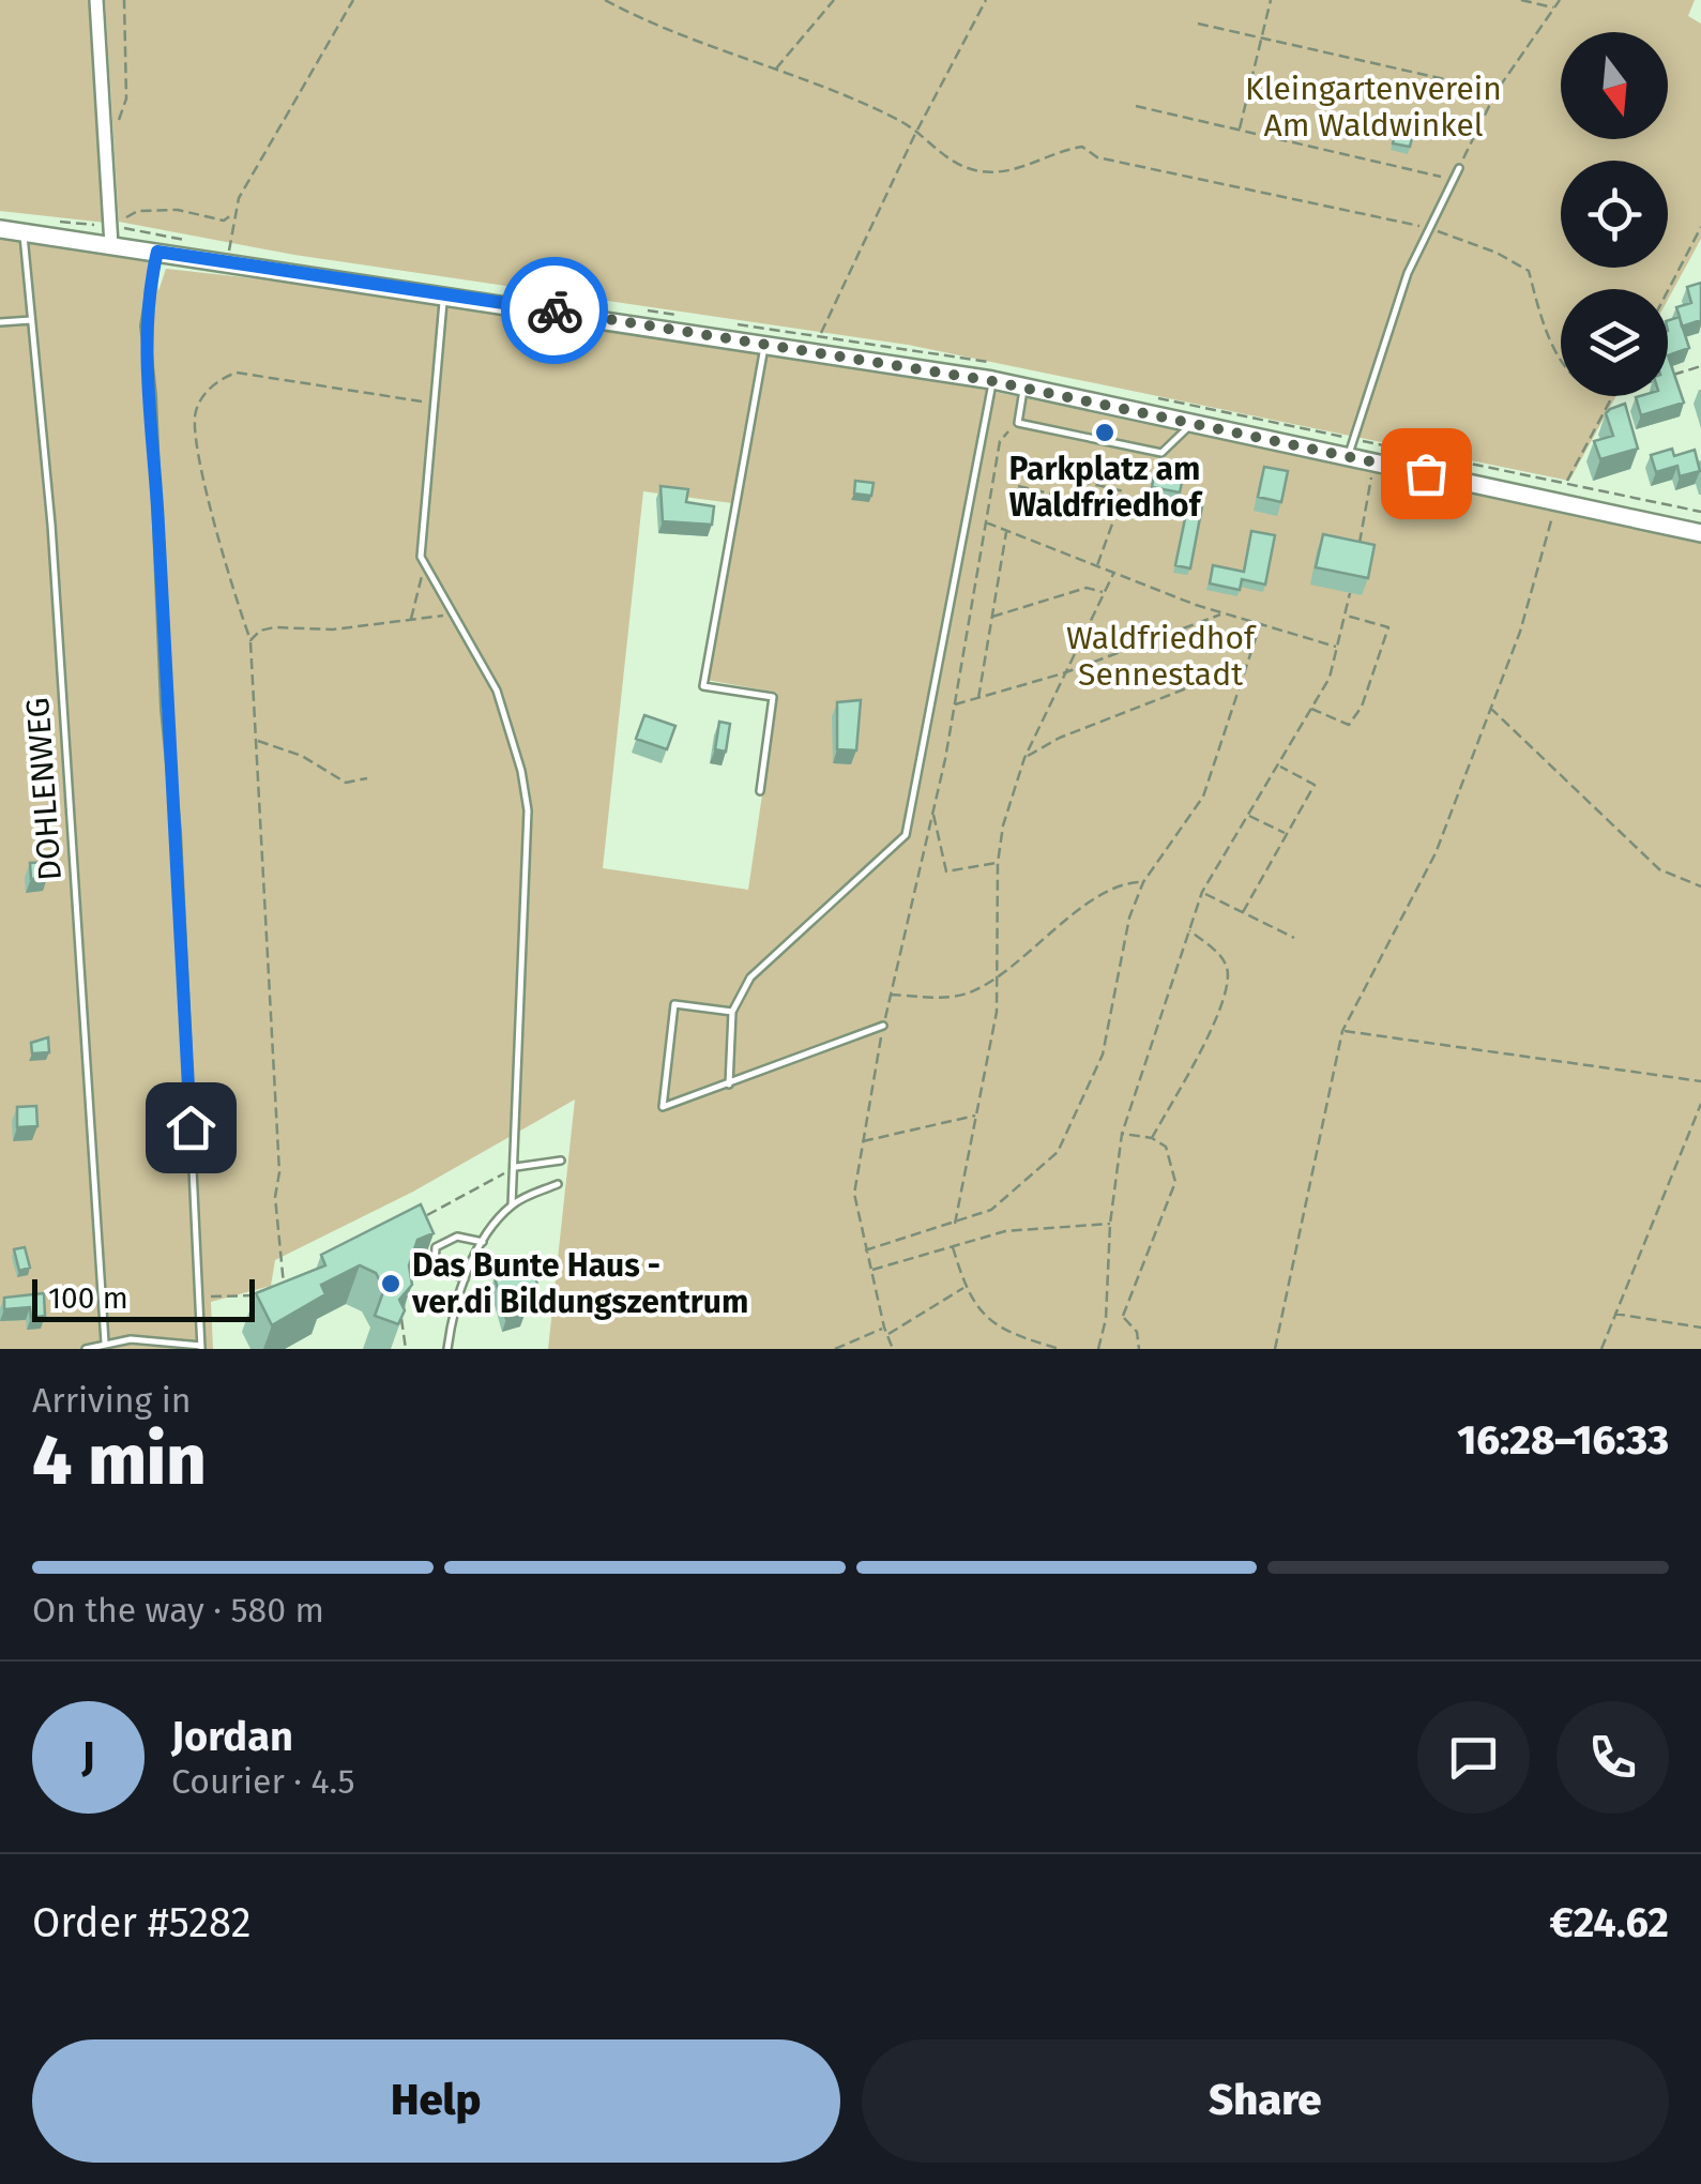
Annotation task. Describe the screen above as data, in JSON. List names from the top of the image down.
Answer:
{
  "streets": {
    "lane": ["DOHLENWEG"]
  },
  "parks": ["Kleingartenverein Am Waldwinkel", "Waldfriedhof Sennestadt"],
  "places": ["Parkplatz am Waldfriedhof", "Das Bunte Haus - ver.di Bildungszentrum"],
  "scale_bar": "100 m",
  "north": "bottom",
  "page": {
    "scale": "100 m",
    "heading": ["4 min", "Arriving in", "16:28–16:33"],
    "panel": [
      "Jordan",
      "Courier · 4.5",
      "Order #5282",
      "€24.62"
    ],
    "bar": "On the way · 580 m",
    "round": "J",
    "buttons": ["Help", "Share"]
  }
}
